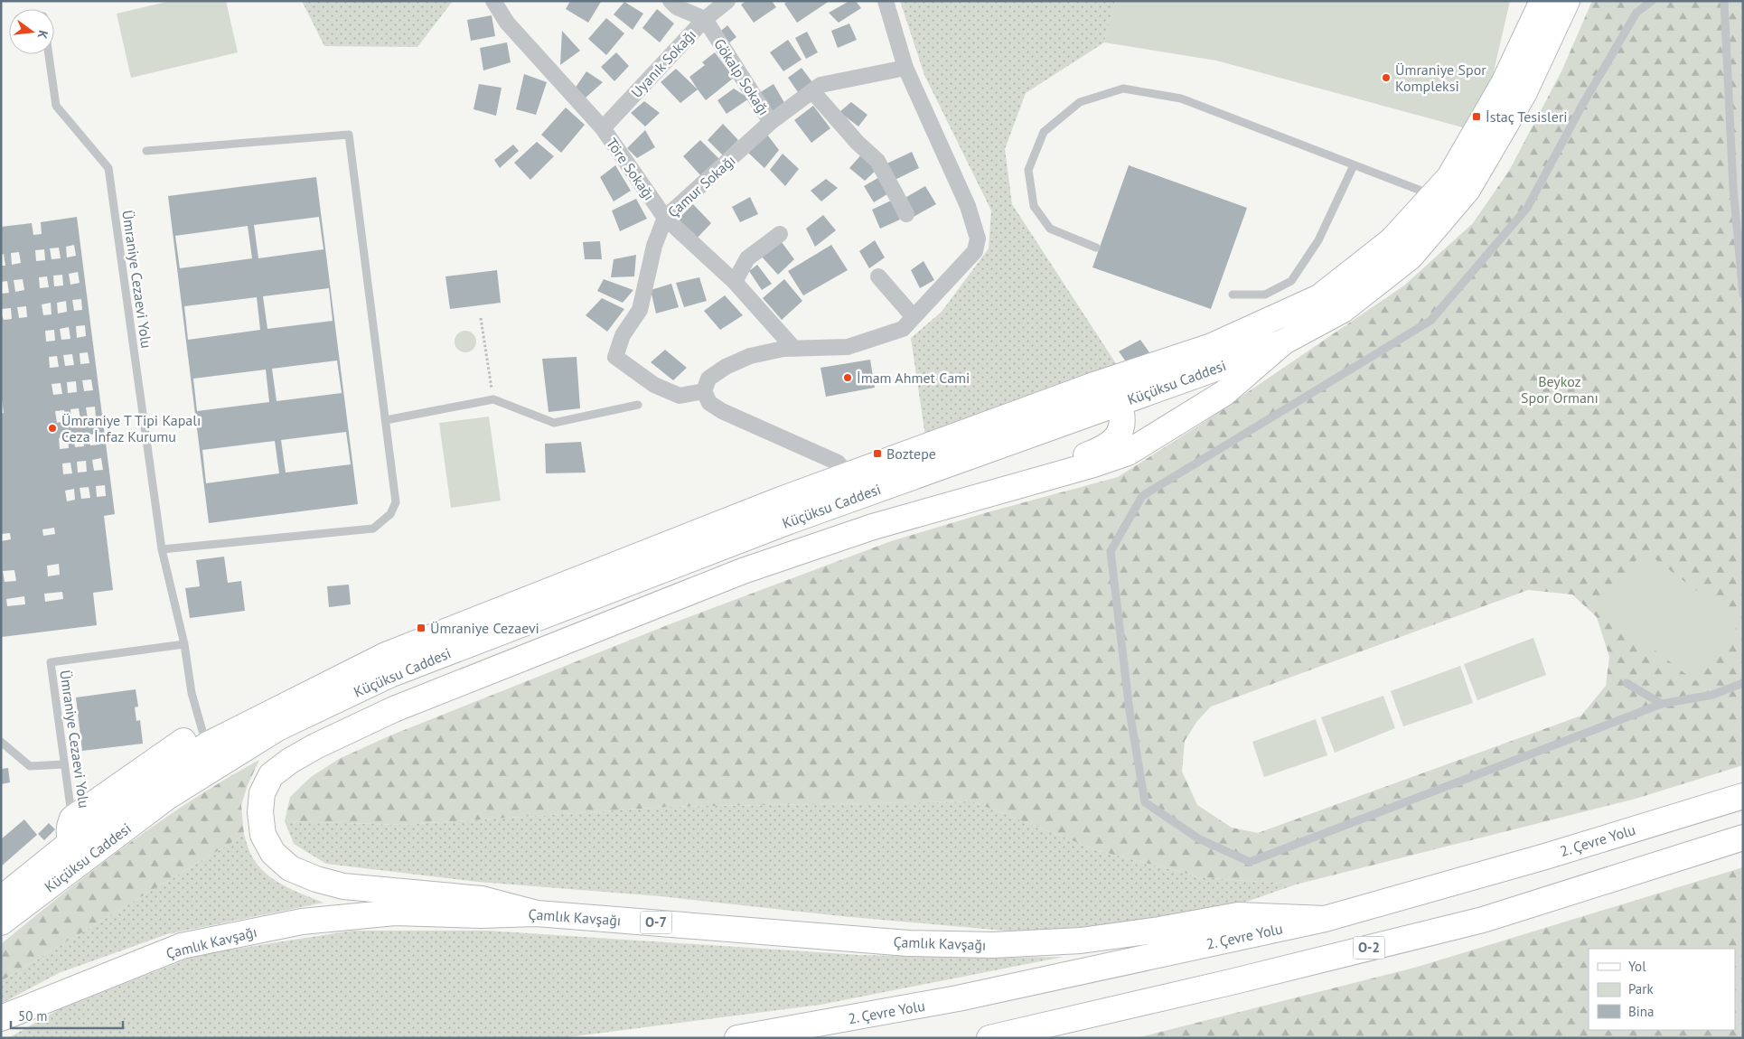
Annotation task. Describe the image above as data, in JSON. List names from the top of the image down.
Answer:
{
  "streets": {
    "main road": [
      "Küçüksu Caddesi",
      "2. Çevre Yolu",
      "Çamlık Kavşağı",
      "O-7",
      "O-2"
    ],
    "street": [
      "Uyanık Sokağı",
      "Gökalp Sokağı",
      "Töre Sokağı",
      "Çamur Sokağı"
    ],
    "lane": ["Ümraniye Cezaevi Yolu"]
  },
  "crossings": [
    ["Uyanık Sokağı", "Gökalp Sokağı"],
    ["Uyanık Sokağı", "Töre Sokağı"],
    ["Gökalp Sokağı", "Çamur Sokağı"],
    ["Töre Sokağı", "Çamur Sokağı"],
    ["Ümraniye Cezaevi Yolu", "Küçüksu Caddesi"],
    ["2. Çevre Yolu", "Çamlık Kavşağı"]
  ],
  "parks": ["Beykoz Spor Ormanı"],
  "places": {
    "other": ["Ümraniye Spor Kompleksi", "İmam Ahmet Cami", "Ümraniye T Tipi Kapalı Ceza İnfaz Kurumu"],
    "transit": ["İstaç Tesisleri", "Boztepe", "Ümraniye Cezaevi"]
  },
  "legend": ["Yol", "Park", "Bina"],
  "scale_bar": "50 m",
  "north": "right"
}
